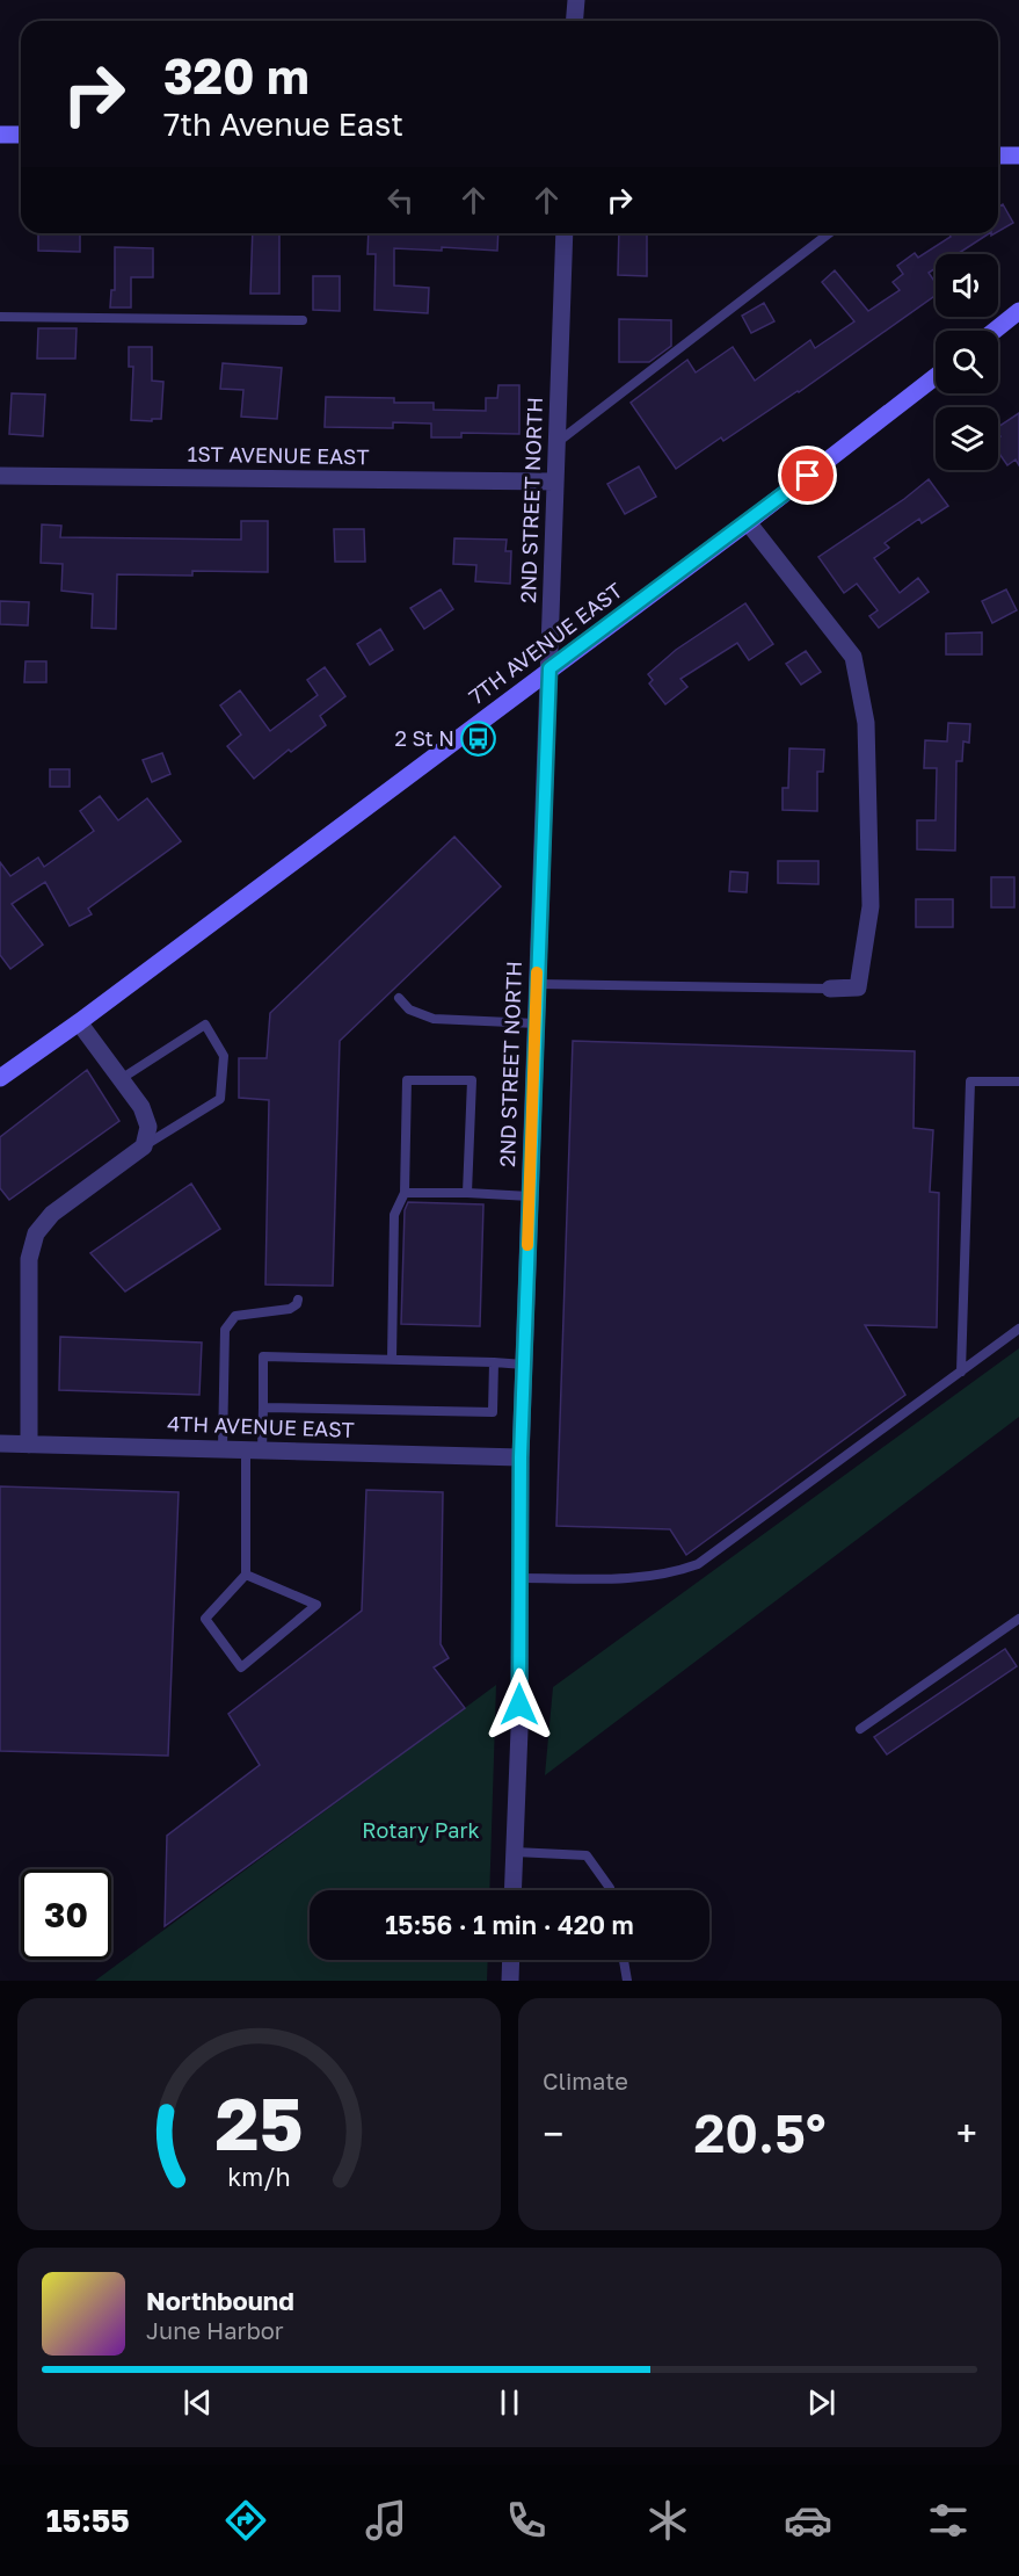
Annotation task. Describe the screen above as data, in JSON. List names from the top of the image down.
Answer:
{
  "streets": {
    "street": [
      "1ST AVENUE EAST",
      "2ND STREET NORTH",
      "7TH AVENUE EAST",
      "4TH AVENUE EAST"
    ]
  },
  "crossings": [
    ["1ST AVENUE EAST", "2ND STREET NORTH"],
    ["2ND STREET NORTH", "7TH AVENUE EAST"],
    ["2ND STREET NORTH", "4TH AVENUE EAST"]
  ],
  "parks": ["Rotary Park"],
  "places": {
    "bus stop": ["2 St N"]
  },
  "page": {
    "turn": ["320 m", "7th Avenue East"],
    "limit": "30",
    "trip": "15:56 · 1 min · 420 m",
    "tile": "Climate",
    "heat": ["−", "20.5°", "+"],
    "song": ["Northbound", "June Harbor"],
    "tabs": "15:55",
    "gauge": ["25", "km/h"]
  }
}
